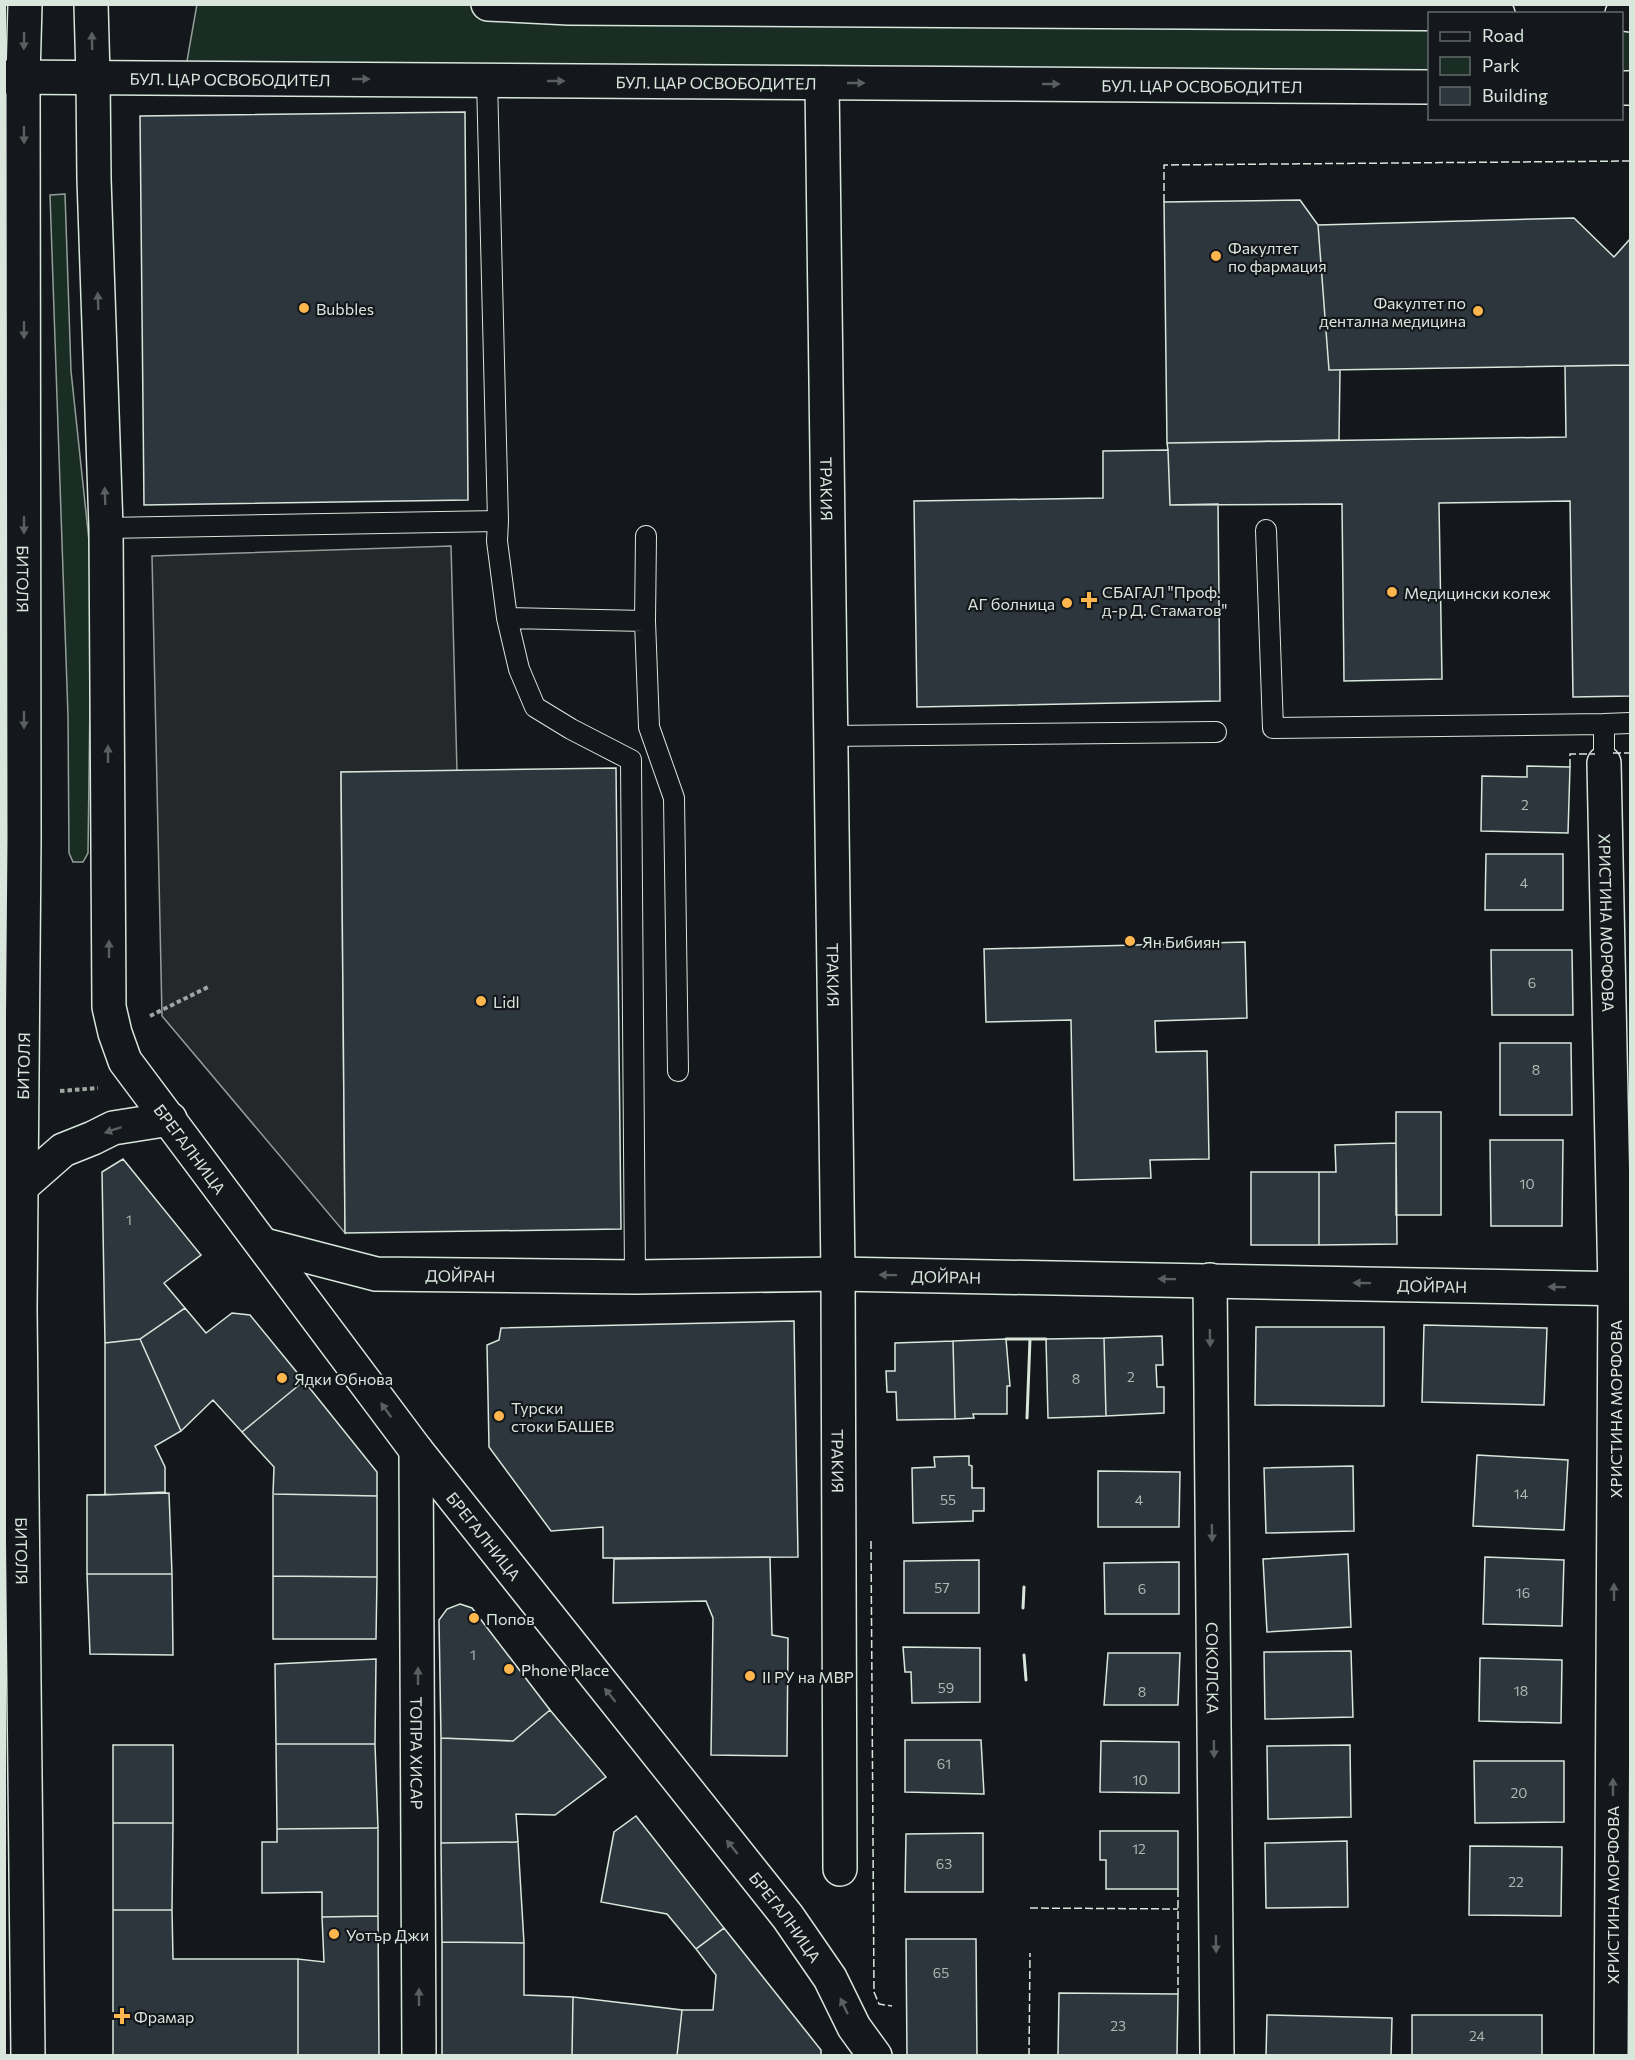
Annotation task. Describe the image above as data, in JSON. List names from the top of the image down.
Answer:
{
  "streets": {
    "street": [
      "БУЛ. ЦАР ОСВОБОДИТЕЛ",
      "ТРАКИЯ",
      "БИТОЛЯ",
      "ХРИСТИНА МОРФОВА",
      "БРЕГАЛНИЦА",
      "ДОЙРАН",
      "СОКОЛСКА",
      "ТОПРА ХИСАР"
    ]
  },
  "crossings": [
    ["БУЛ. ЦАР ОСВОБОДИТЕЛ", "ТРАКИЯ"],
    ["БУЛ. ЦАР ОСВОБОДИТЕЛ", "БИТОЛЯ"],
    ["ТРАКИЯ", "ДОЙРАН"],
    ["ХРИСТИНА МОРФОВА", "ДОЙРАН"],
    ["БРЕГАЛНИЦА", "ДОЙРАН"],
    ["БРЕГАЛНИЦА", "ТОПРА ХИСАР"],
    ["ДОЙРАН", "СОКОЛСКА"]
  ],
  "one_way": [
    "ХРИСТИНА МОРФОВА",
    "БРЕГАЛНИЦА",
    "ДОЙРАН",
    "СОКОЛСКА",
    "ТОПРА ХИСАР"
  ],
  "places": {
    "other": [
      "Факултет по фармация",
      "Bubbles",
      "Факултет по дентална медицина",
      "Медицински колеж",
      "АГ болница",
      "Ян Бибиян",
      "Lidl",
      "Ядки Обнова",
      "Турски стоки БАШЕВ",
      "Попов",
      "Phone Place",
      "II РУ на МВР",
      "Уотър Джи"
    ],
    "health": ["СБАГАЛ \"Проф. д-р Д. Стаматов\"", "Фрамар"]
  },
  "house_numbers": [
    "2",
    "4",
    "6",
    "8",
    "10",
    "1",
    "2",
    "8",
    "14",
    "55",
    "4",
    "57",
    "6",
    "16",
    "1",
    "59",
    "18",
    "8",
    "61",
    "10",
    "20",
    "12",
    "63",
    "22",
    "65",
    "23",
    "24"
  ],
  "legend": ["Road", "Park", "Building"]
}
